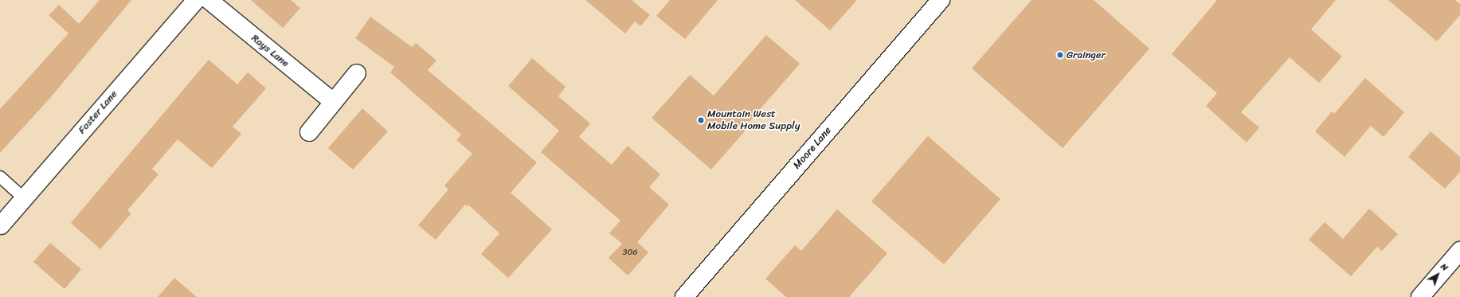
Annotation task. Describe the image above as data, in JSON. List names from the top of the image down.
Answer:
{
  "streets": {
    "street": ["Rays Lane", "Foster Lane", "Moore Lane"]
  },
  "places": ["Grainger", "Mountain West Mobile Home Supply"],
  "house_numbers": ["306"],
  "north": "top right"
}
